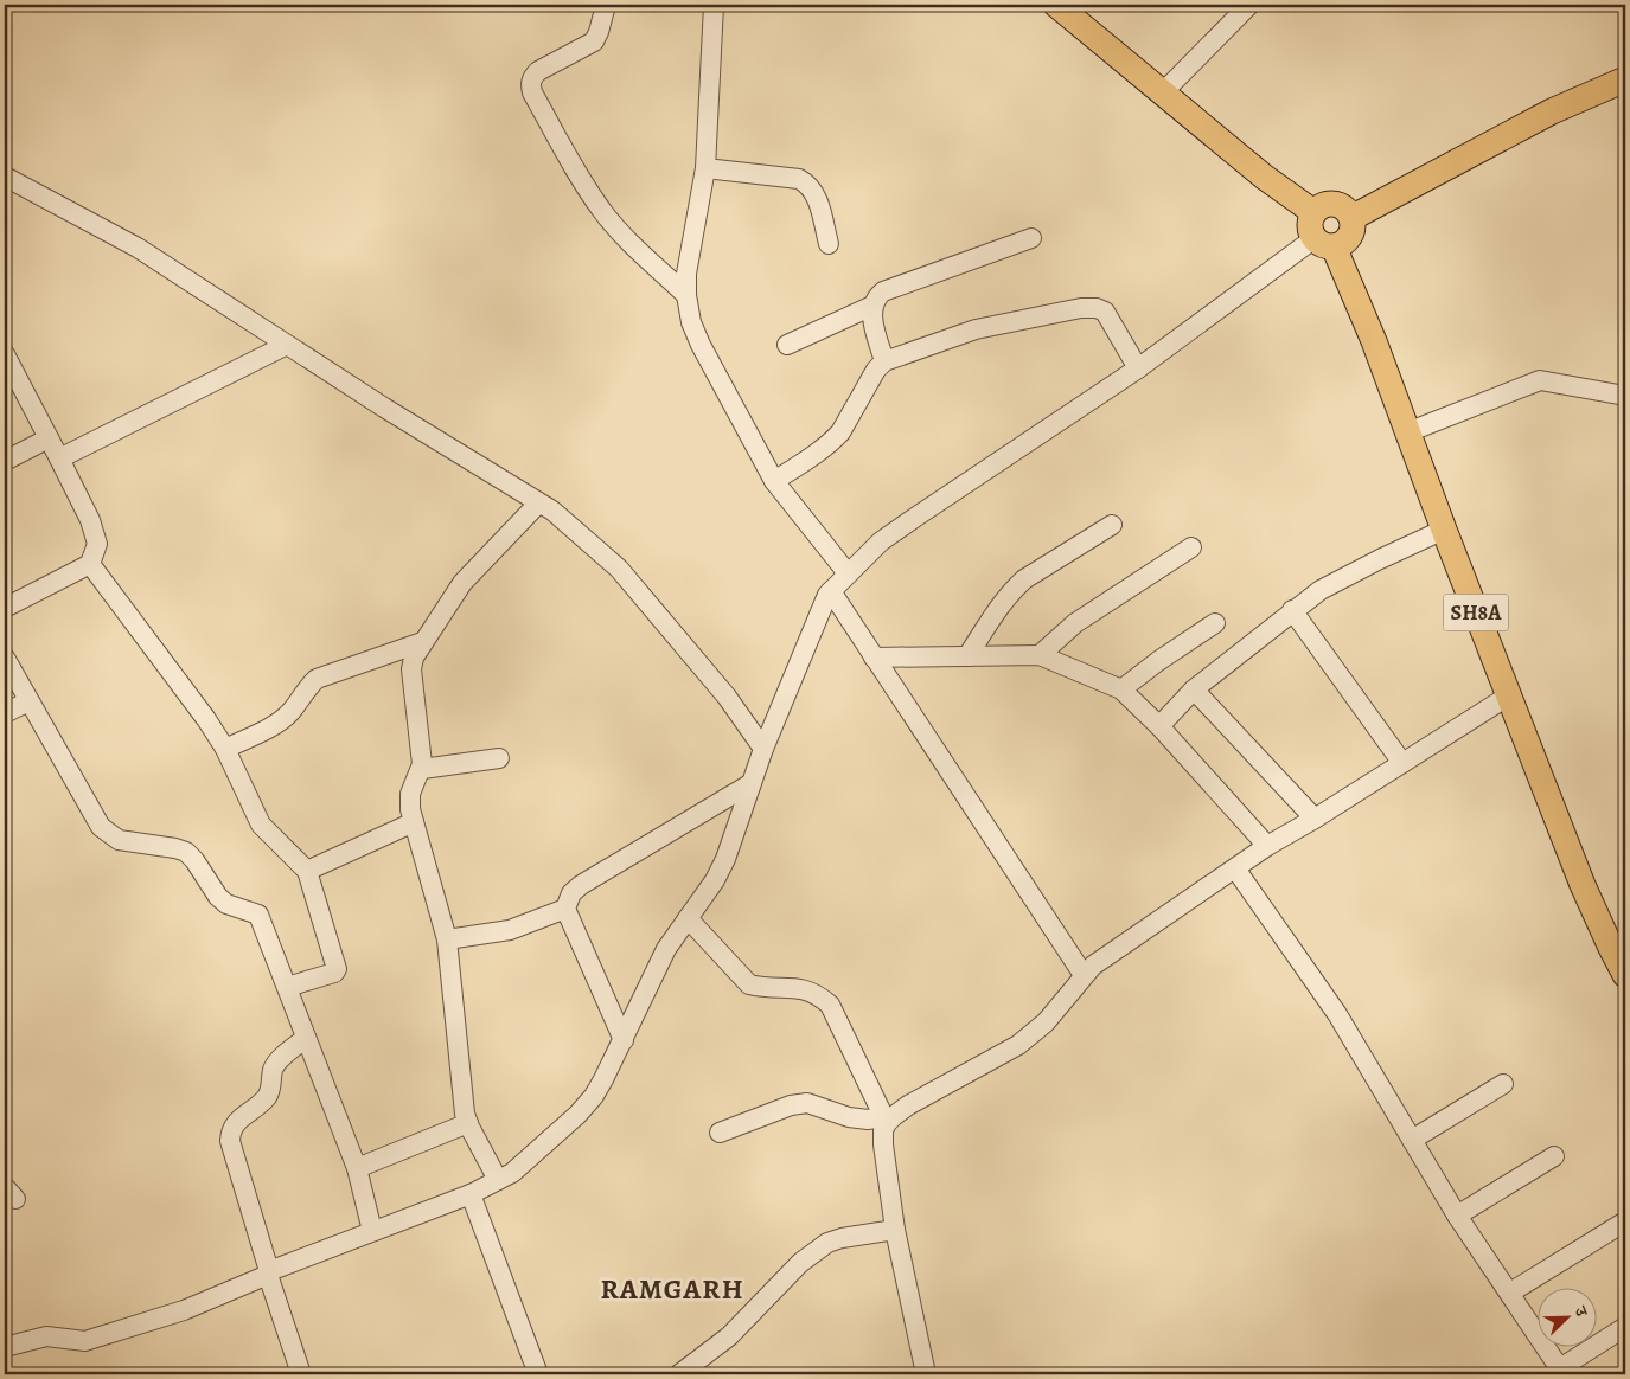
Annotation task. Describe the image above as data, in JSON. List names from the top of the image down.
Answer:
{
  "streets": {
    "main road": ["SH8A"]
  },
  "districts": ["RAMGARH"],
  "north": "top right"
}
